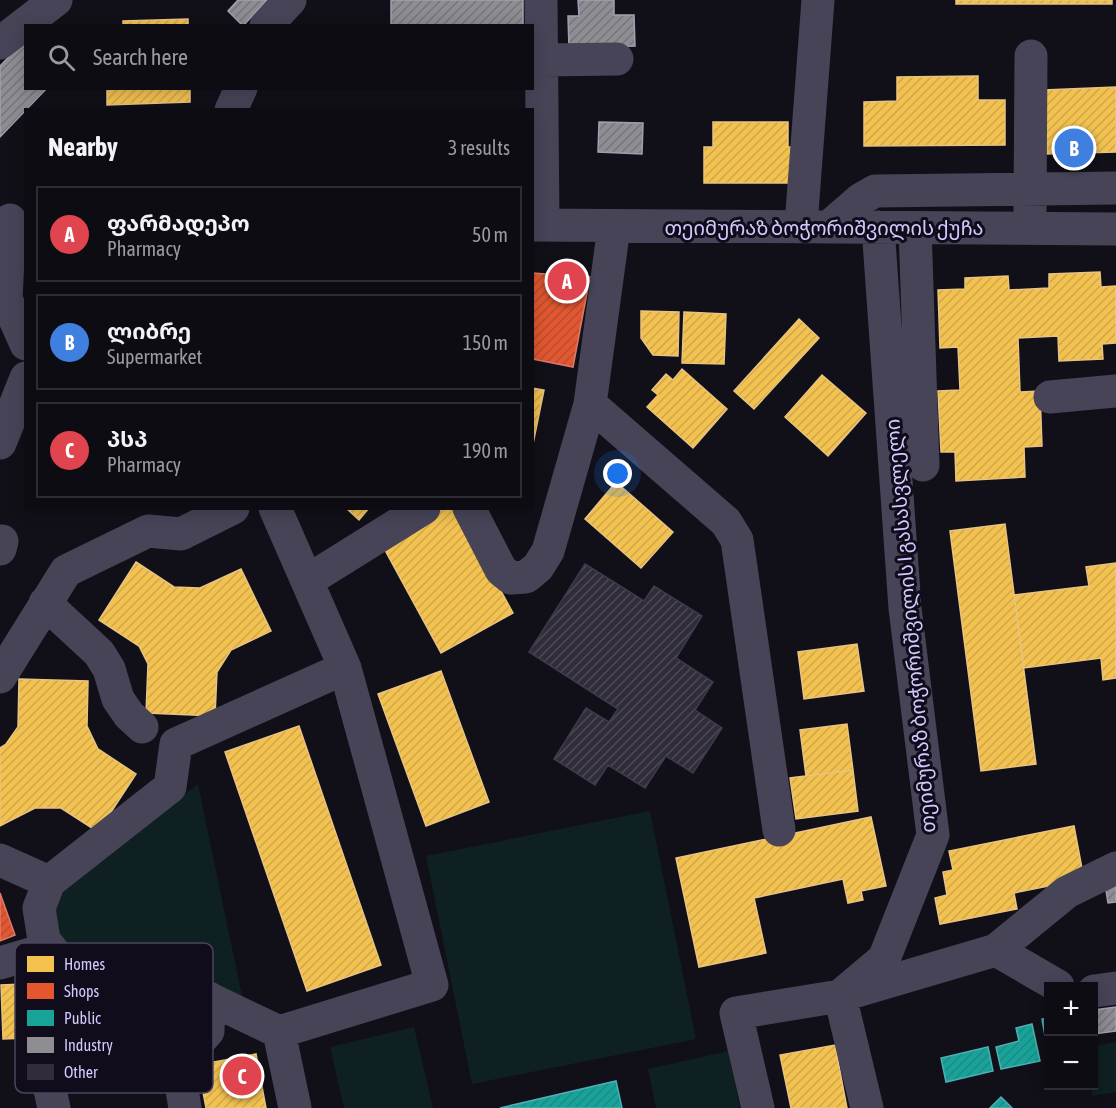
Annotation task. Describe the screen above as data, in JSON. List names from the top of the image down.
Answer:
{
  "streets": {
    "street": ["თეიმურაზ ბოჭორიშვილის ქუჩა", "თეიმურაზ ბოჭორიშვილის I გასასვლელი"]
  },
  "crossings": [
    ["თეიმურაზ ბოჭორიშვილის ქუჩა", "თეიმურაზ ბოჭორიშვილის I გასასვლელი"]
  ],
  "legend": [
    "Homes",
    "Shops",
    "Public",
    "Industry",
    "Other"
  ],
  "page": {
    "search": "Search here",
    "heading": ["Nearby", "3 results"],
    "pins": ["B", "A", "C"],
    "list": [
      {
        "mark": "A",
        "name": "ფარმადეპო",
        "note": "Pharmacy",
        "value": "50 m"
      },
      {
        "mark": "B",
        "name": "ლიბრე",
        "note": "Supermarket",
        "value": "150 m"
      },
      {
        "mark": "C",
        "name": "პსპ",
        "note": "Pharmacy",
        "value": "190 m"
      }
    ],
    "map_buttons": ["+", "−"]
  }
}
